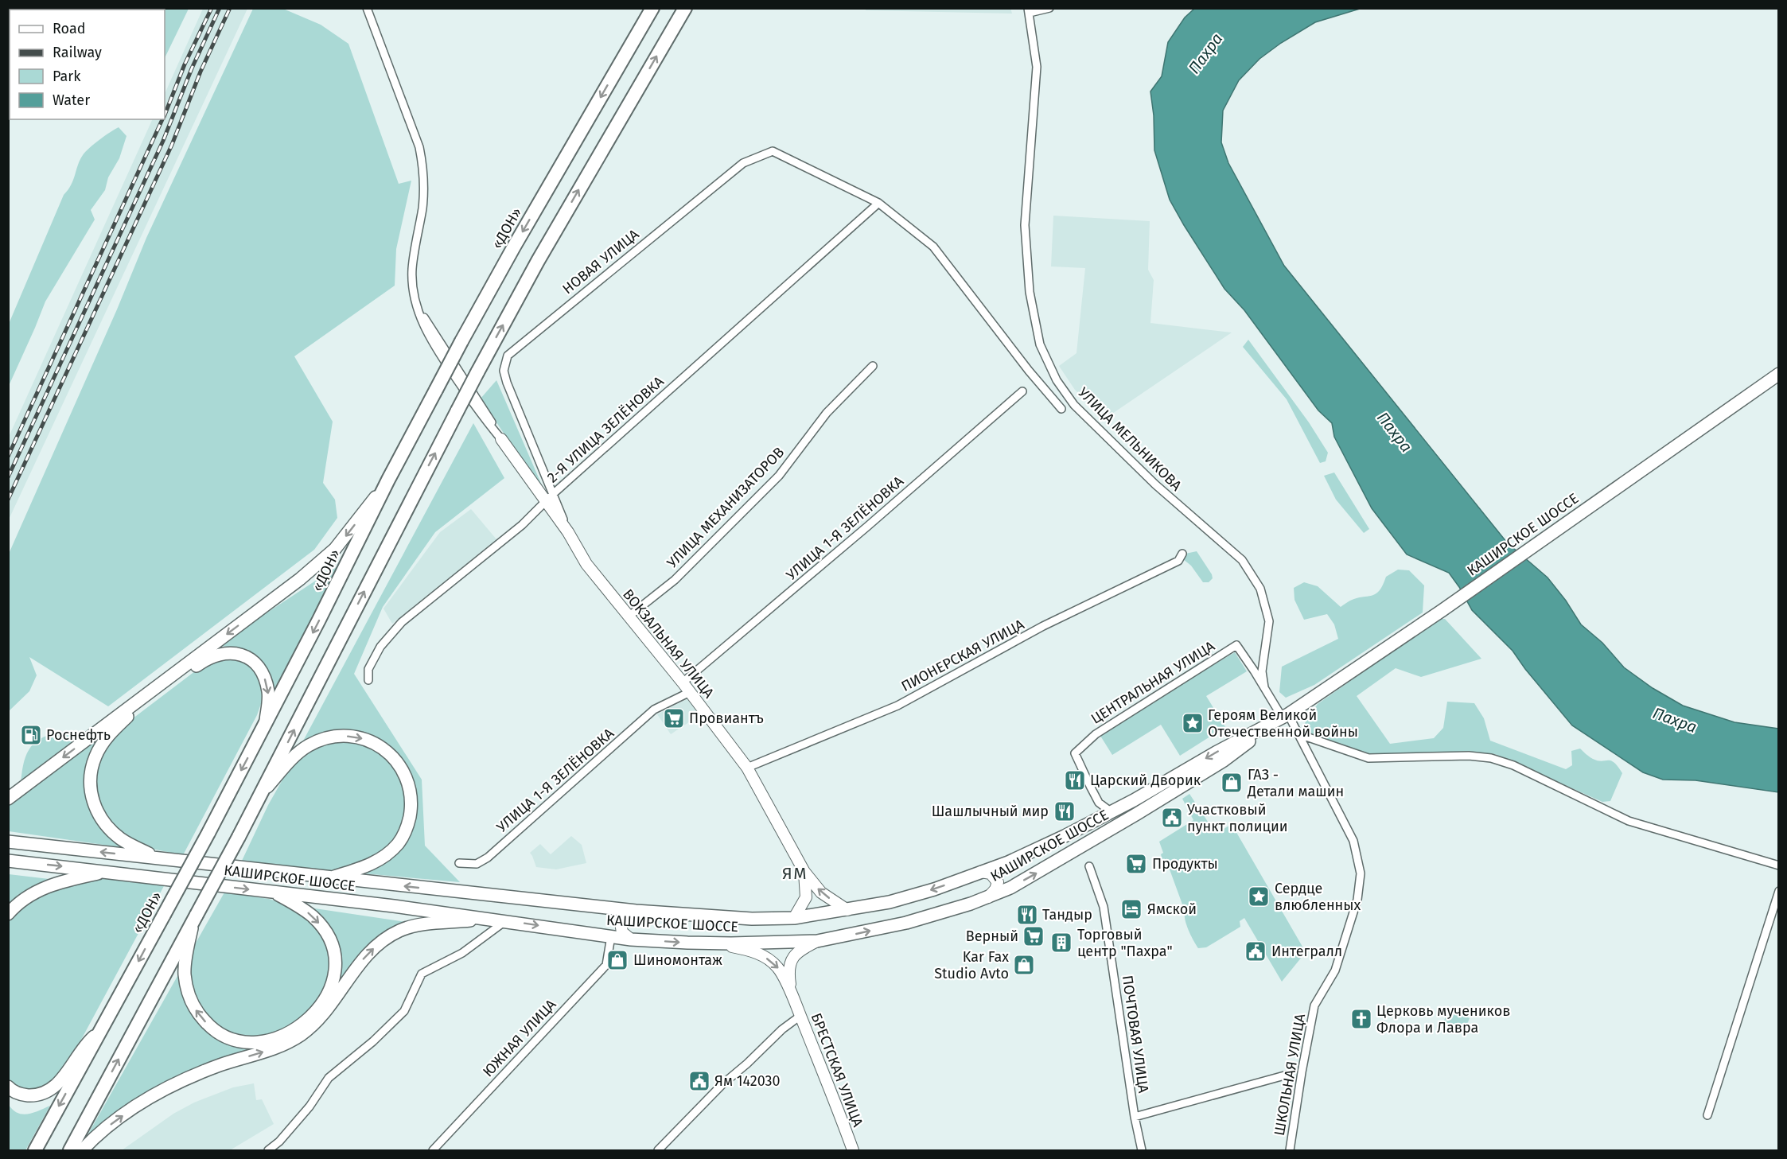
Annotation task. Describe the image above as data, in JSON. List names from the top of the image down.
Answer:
{
  "streets": {
    "highway": ["«ДОН»"],
    "main road": ["КАШИРСКОЕ ШОССЕ"],
    "street": [
      "НОВАЯ УЛИЦА",
      "2-Я УЛИЦА ЗЕЛЁНОВКА",
      "УЛИЦА МЕЛЬНИКОВА",
      "УЛИЦА МЕХАНИЗАТОРОВ",
      "УЛИЦА 1-Я ЗЕЛЁНОВКА",
      "ВОКЗАЛЬНАЯ УЛИЦА",
      "ПИОНЕРСКАЯ УЛИЦА",
      "ЦЕНТРАЛЬНАЯ УЛИЦА",
      "ПОЧТОВАЯ УЛИЦА",
      "ЮЖНАЯ УЛИЦА",
      "БРЕСТСКАЯ УЛИЦА",
      "ШКОЛЬНАЯ УЛИЦА"
    ]
  },
  "crossings": [
    ["НОВАЯ УЛИЦА", "2-Я УЛИЦА ЗЕЛЁНОВКА"],
    ["НОВАЯ УЛИЦА", "ВОКЗАЛЬНАЯ УЛИЦА"],
    ["2-Я УЛИЦА ЗЕЛЁНОВКА", "ВОКЗАЛЬНАЯ УЛИЦА"],
    ["УЛИЦА МЕЛЬНИКОВА", "ЦЕНТРАЛЬНАЯ УЛИЦА"],
    ["УЛИЦА МЕХАНИЗАТОРОВ", "ВОКЗАЛЬНАЯ УЛИЦА"],
    ["УЛИЦА 1-Я ЗЕЛЁНОВКА", "ВОКЗАЛЬНАЯ УЛИЦА"],
    ["КАШИРСКОЕ ШОССЕ", "ВОКЗАЛЬНАЯ УЛИЦА"],
    ["КАШИРСКОЕ ШОССЕ", "ЦЕНТРАЛЬНАЯ УЛИЦА"],
    ["КАШИРСКОЕ ШОССЕ", "ЮЖНАЯ УЛИЦА"],
    ["КАШИРСКОЕ ШОССЕ", "БРЕСТСКАЯ УЛИЦА"],
    ["КАШИРСКОЕ ШОССЕ", "ШКОЛЬНАЯ УЛИЦА"],
    ["ВОКЗАЛЬНАЯ УЛИЦА", "ПИОНЕРСКАЯ УЛИЦА"],
    ["ЦЕНТРАЛЬНАЯ УЛИЦА", "ШКОЛЬНАЯ УЛИЦА"]
  ],
  "districts": ["ЯМ"],
  "water": ["Пахра"],
  "places": {
    "supermarket": ["Провиантъ", "Продукты", "Верный"],
    "place": ["Героям Великой Отечественной войны", "Сердце влюбленных"],
    "fuel station": ["Роснефть"],
    "restaurant": ["Царский Дворик", "Шашлычный мир", "Тандыр"],
    "shop": ["ГАЗ - Детали машин", "Шиномонтаж", "Kar Fax Studio Avto"],
    "public building": ["Участковый пункт полиции", "Интегралл", "Ям 142030"],
    "hotel": ["Ямской"],
    "building": ["Торговый центр \"Пахра\""],
    "church": ["Церковь мучеников Флора и Лавра"]
  },
  "legend": [
    "Road",
    "Railway",
    "Park",
    "Water"
  ]
}
